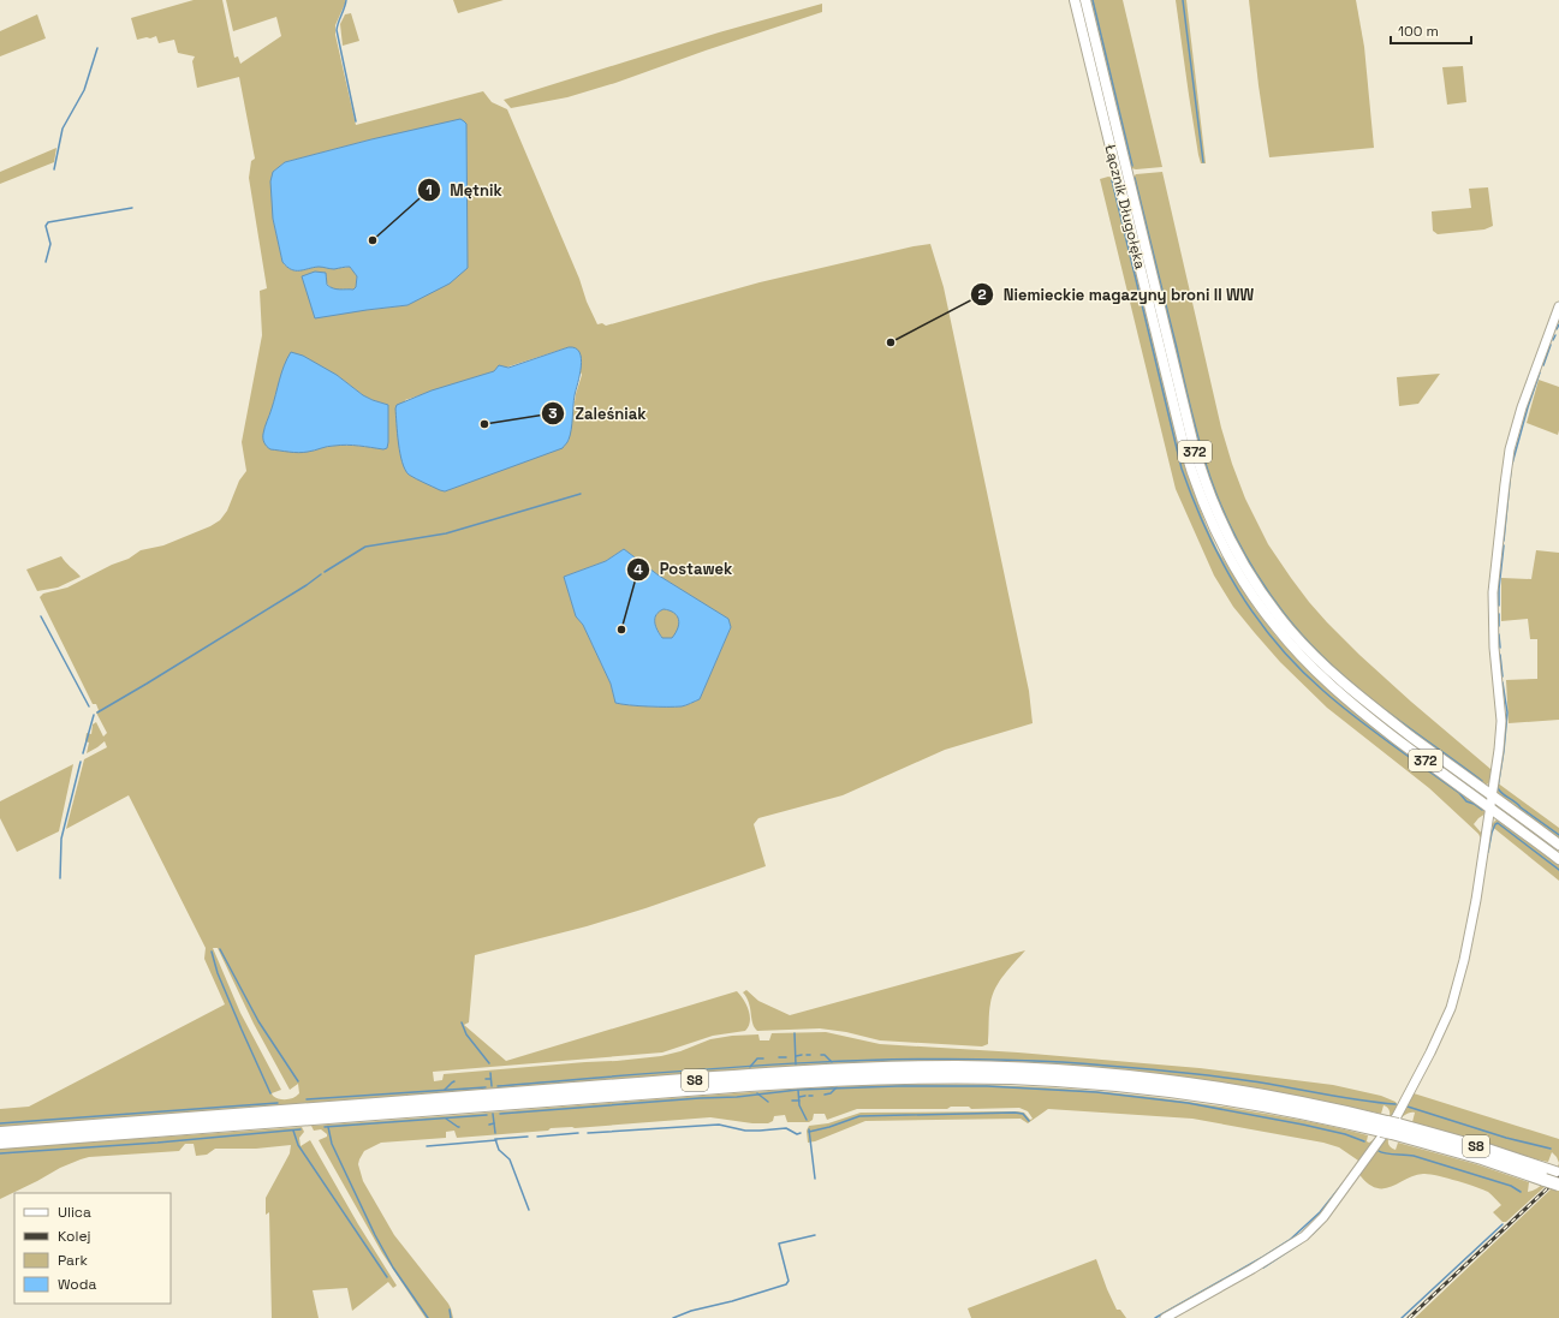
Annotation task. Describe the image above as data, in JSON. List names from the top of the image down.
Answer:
{
  "streets": {
    "highway": ["S8"],
    "main road": ["Łącznik Długołęka", "372"]
  },
  "places": [
    "Mętnik",
    "Niemieckie magazyny broni II WW",
    "Zaleśniak",
    "Postawek"
  ],
  "legend": [
    "Ulica",
    "Kolej",
    "Park",
    "Woda"
  ],
  "scale_bar": "100 m"
}
